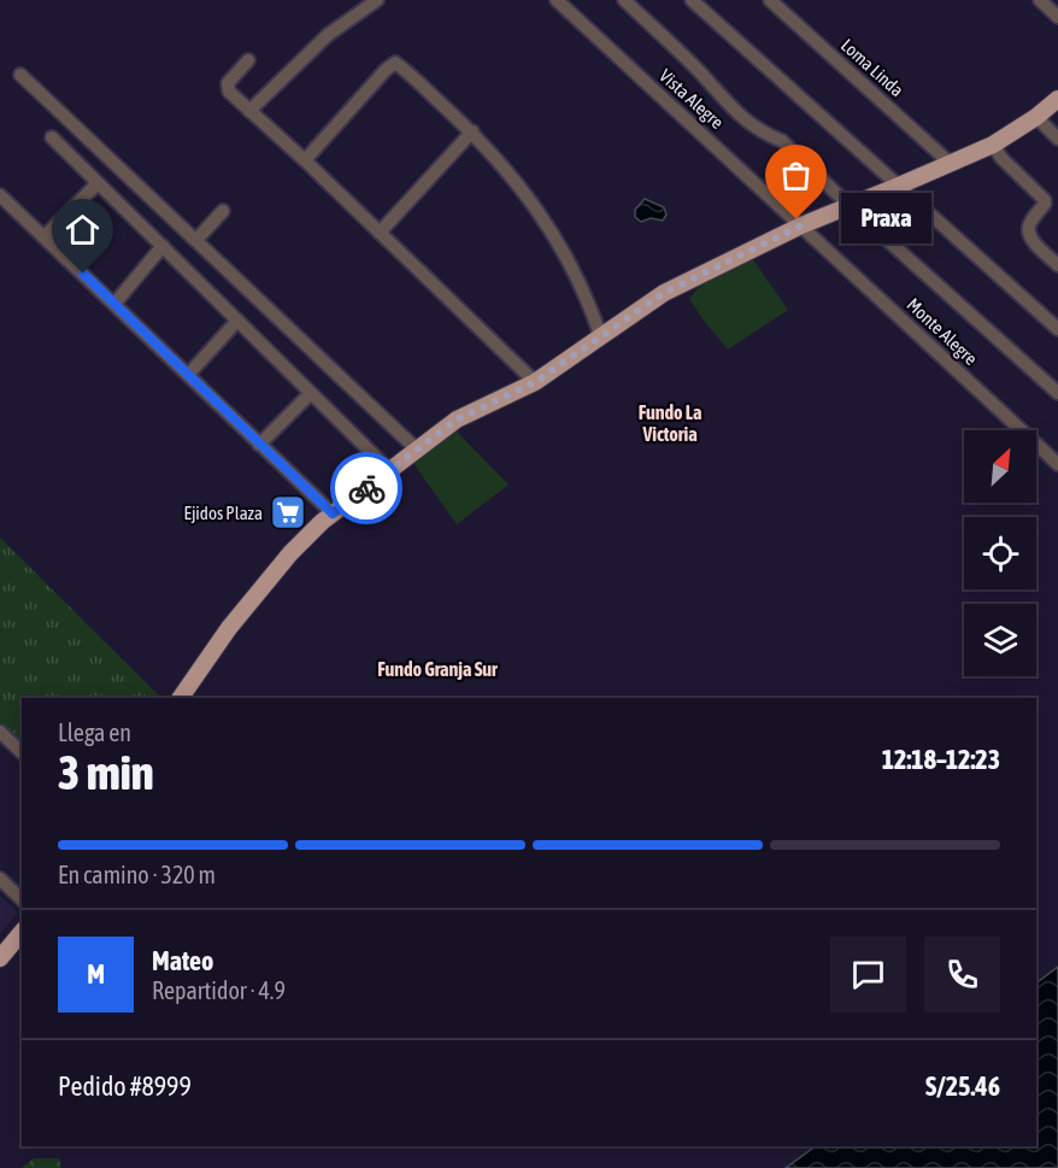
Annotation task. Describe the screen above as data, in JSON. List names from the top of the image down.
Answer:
{
  "streets": {
    "street": ["Loma Linda", "Vista Alegre", "Monte Alegre"]
  },
  "crossings": [
    ["Vista Alegre", "Monte Alegre"]
  ],
  "districts": ["Fundo La Victoria", "Fundo Granja Sur"],
  "places": {
    "other": ["Praxa"],
    "supermarket": ["Ejidos Plaza"]
  },
  "north": "top right",
  "page": {
    "bubble": "Praxa",
    "heading": ["3 min", "Llega en", "12:18–12:23"],
    "panel": [
      "Mateo",
      "Repartidor · 4.9",
      "Pedido #8999",
      "S/25.46"
    ],
    "bar": "En camino · 320 m",
    "round": "M"
  }
}
